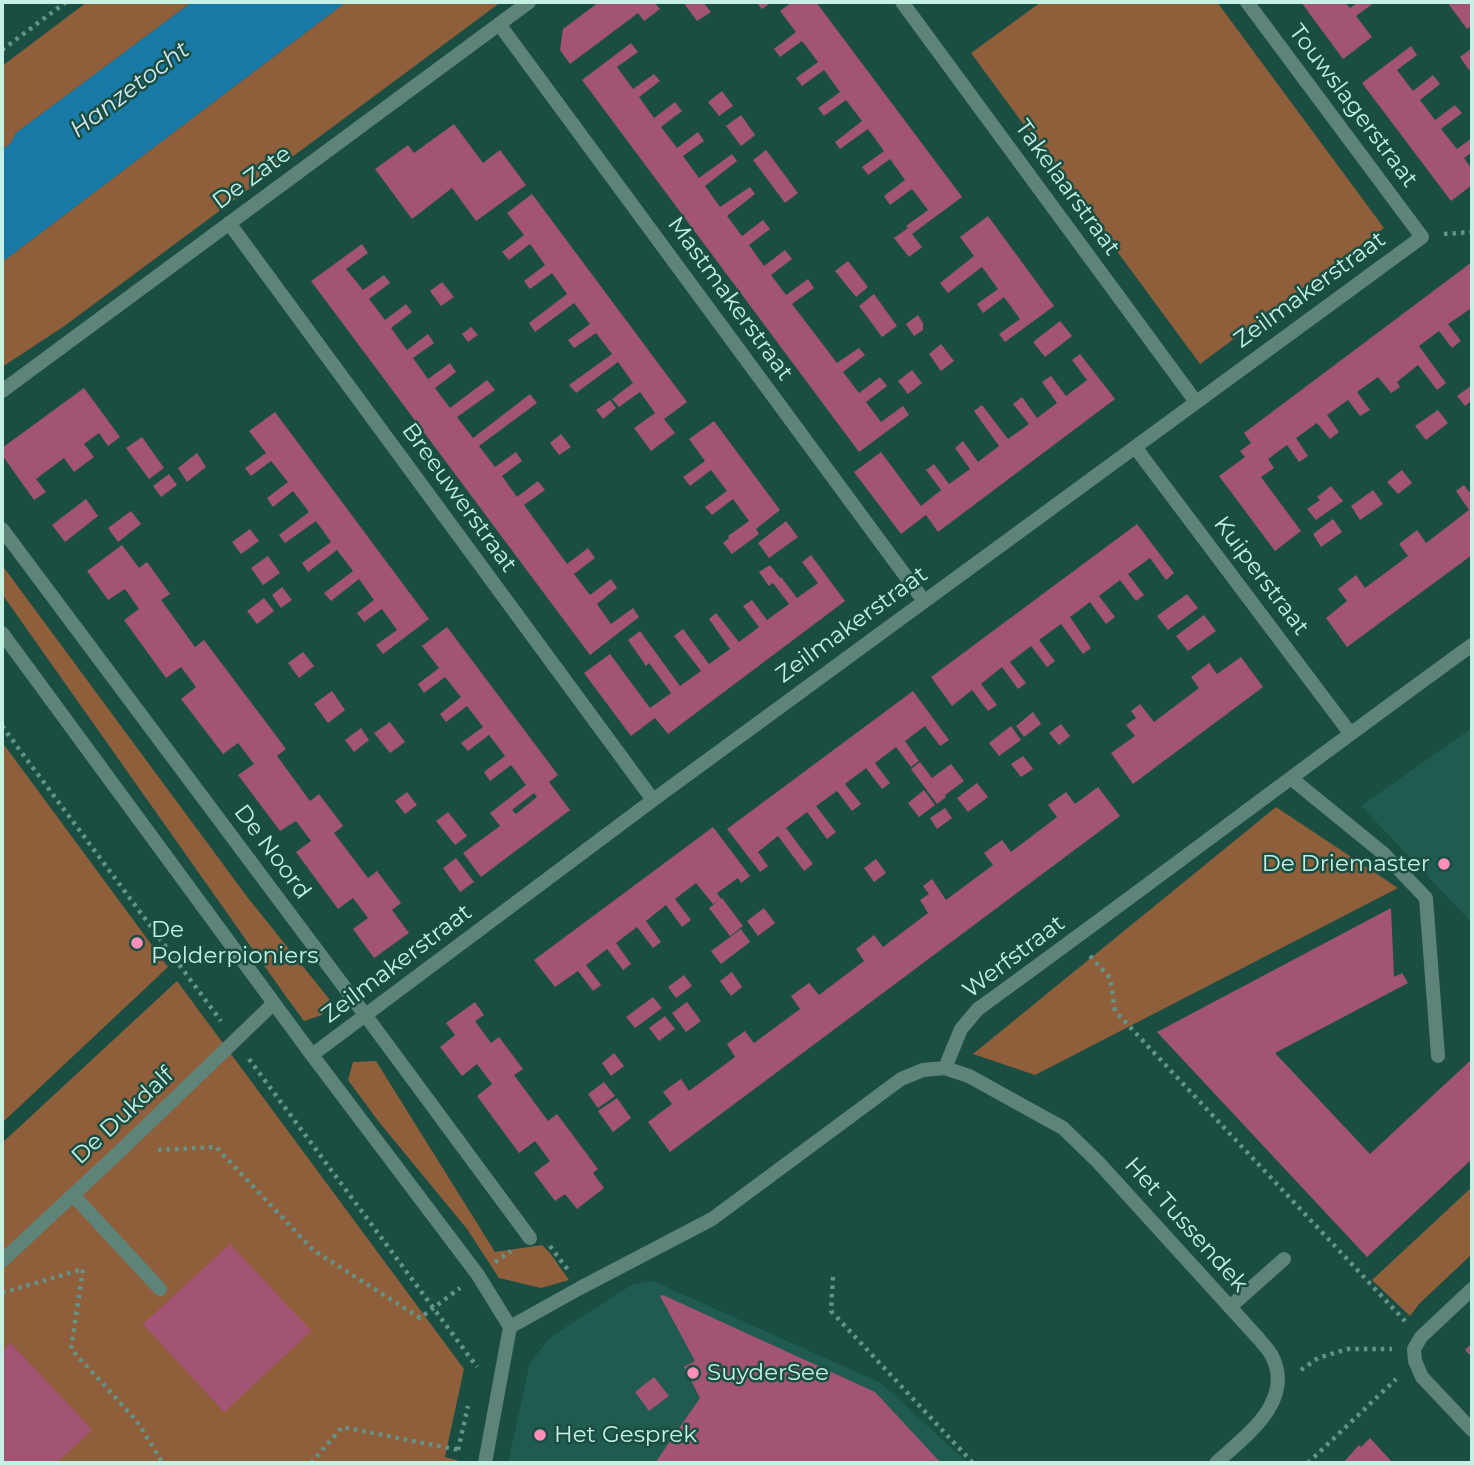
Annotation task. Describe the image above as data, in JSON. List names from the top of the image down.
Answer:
{
  "streets": {
    "street": [
      "Touwslagerstraat",
      "De Zate",
      "Takelaarstraat",
      "Zeilmakerstraat",
      "Mastmakerstraat",
      "Breeuwerstraat",
      "Kuiperstraat",
      "De Noord",
      "Werfstraat",
      "De Dukdalf",
      "Het Tussendek"
    ]
  },
  "crossings": [
    ["Touwslagerstraat", "Zeilmakerstraat"],
    ["De Zate", "Mastmakerstraat"],
    ["De Zate", "Breeuwerstraat"],
    ["Takelaarstraat", "Zeilmakerstraat"],
    ["Zeilmakerstraat", "Mastmakerstraat"],
    ["Zeilmakerstraat", "Breeuwerstraat"],
    ["Zeilmakerstraat", "Kuiperstraat"],
    ["Zeilmakerstraat", "De Noord"],
    ["Kuiperstraat", "Werfstraat"],
    ["Werfstraat", "Het Tussendek"]
  ],
  "water": ["Hanzetocht"],
  "places": [
    "De Driemaster",
    "De Polderpioniers",
    "SuyderSee",
    "Het Gesprek"
  ]
}
